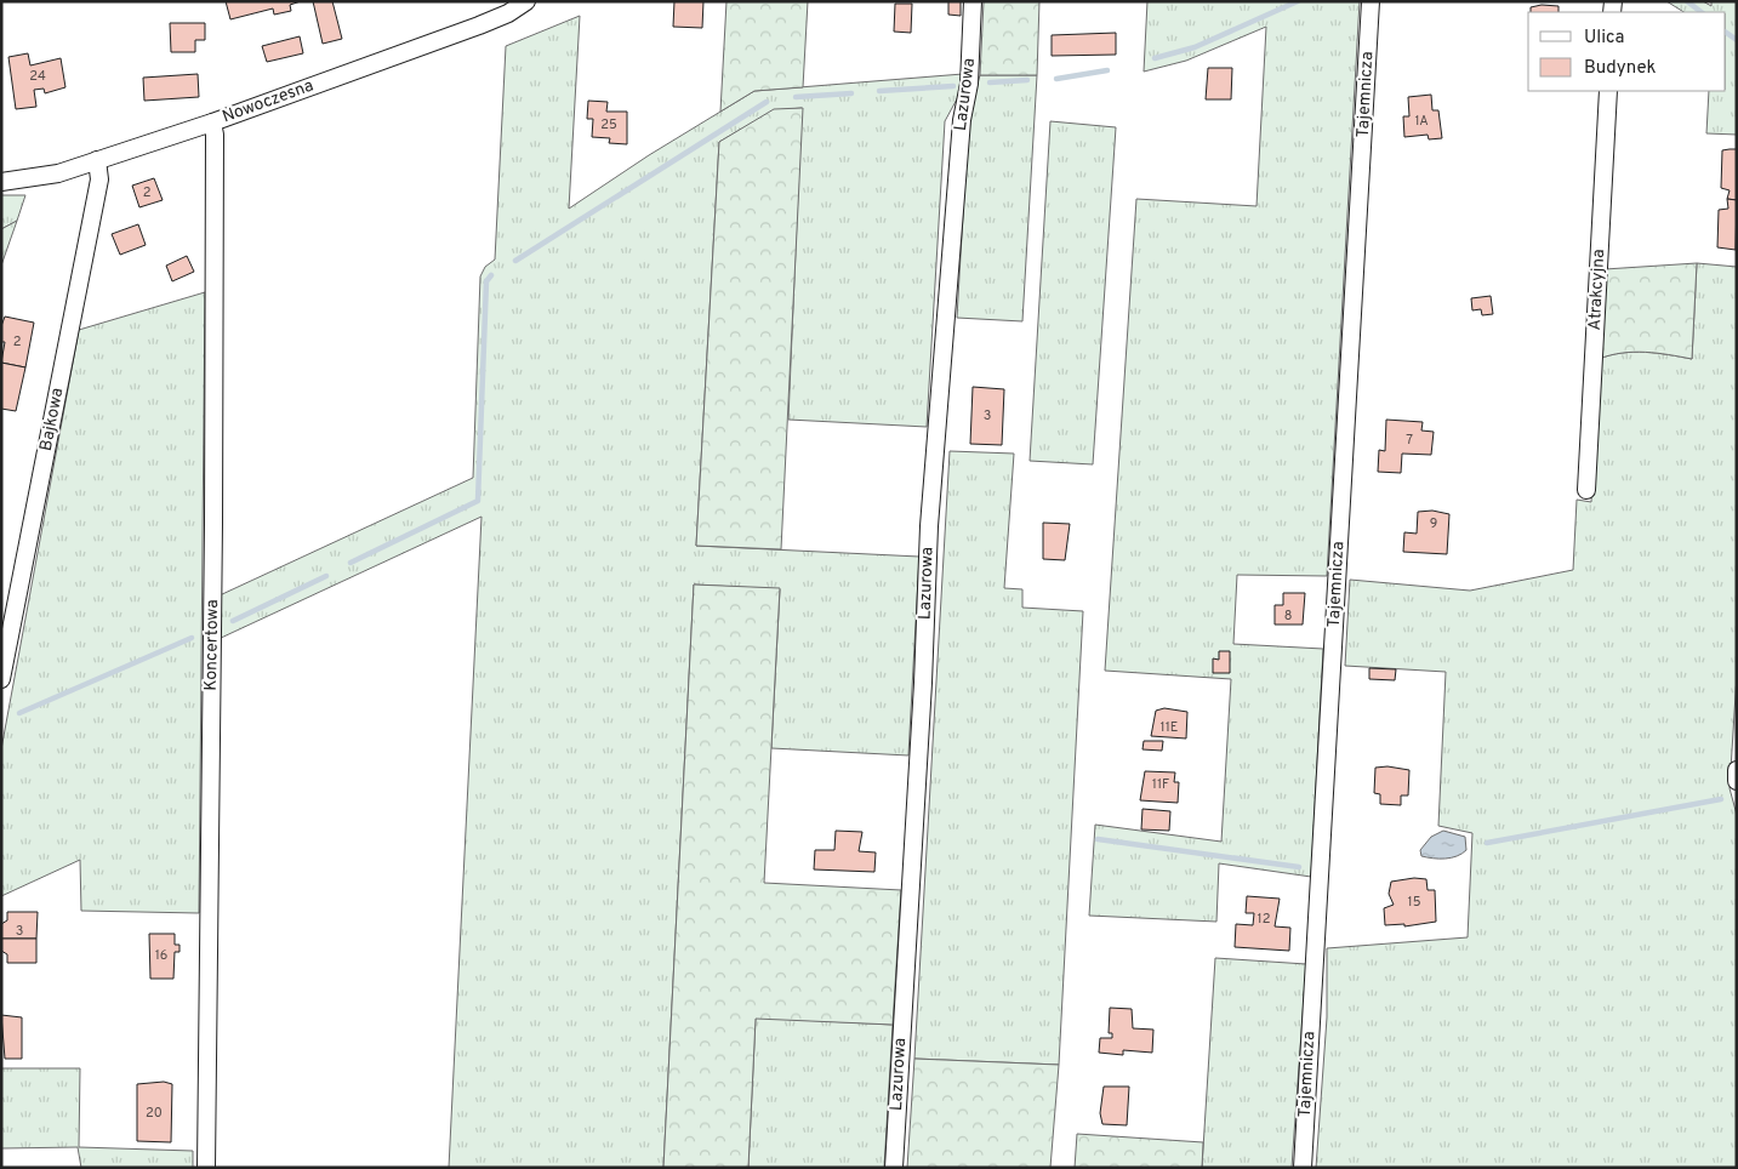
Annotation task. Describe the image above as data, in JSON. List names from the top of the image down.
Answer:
{
  "streets": {
    "street": [
      "Lazurowa",
      "Tajemnicza",
      "Nowoczesna",
      "Atrakcyjna",
      "Bajkowa",
      "Koncertowa"
    ]
  },
  "crossings": [
    ["Nowoczesna", "Bajkowa"],
    ["Nowoczesna", "Koncertowa"]
  ],
  "house_numbers": [
    "24",
    "1A",
    "25",
    "2",
    "2",
    "3",
    "7",
    "9",
    "8",
    "11E",
    "11F",
    "15",
    "12",
    "3",
    "16",
    "20"
  ],
  "legend": ["Ulica", "Budynek"]
}
